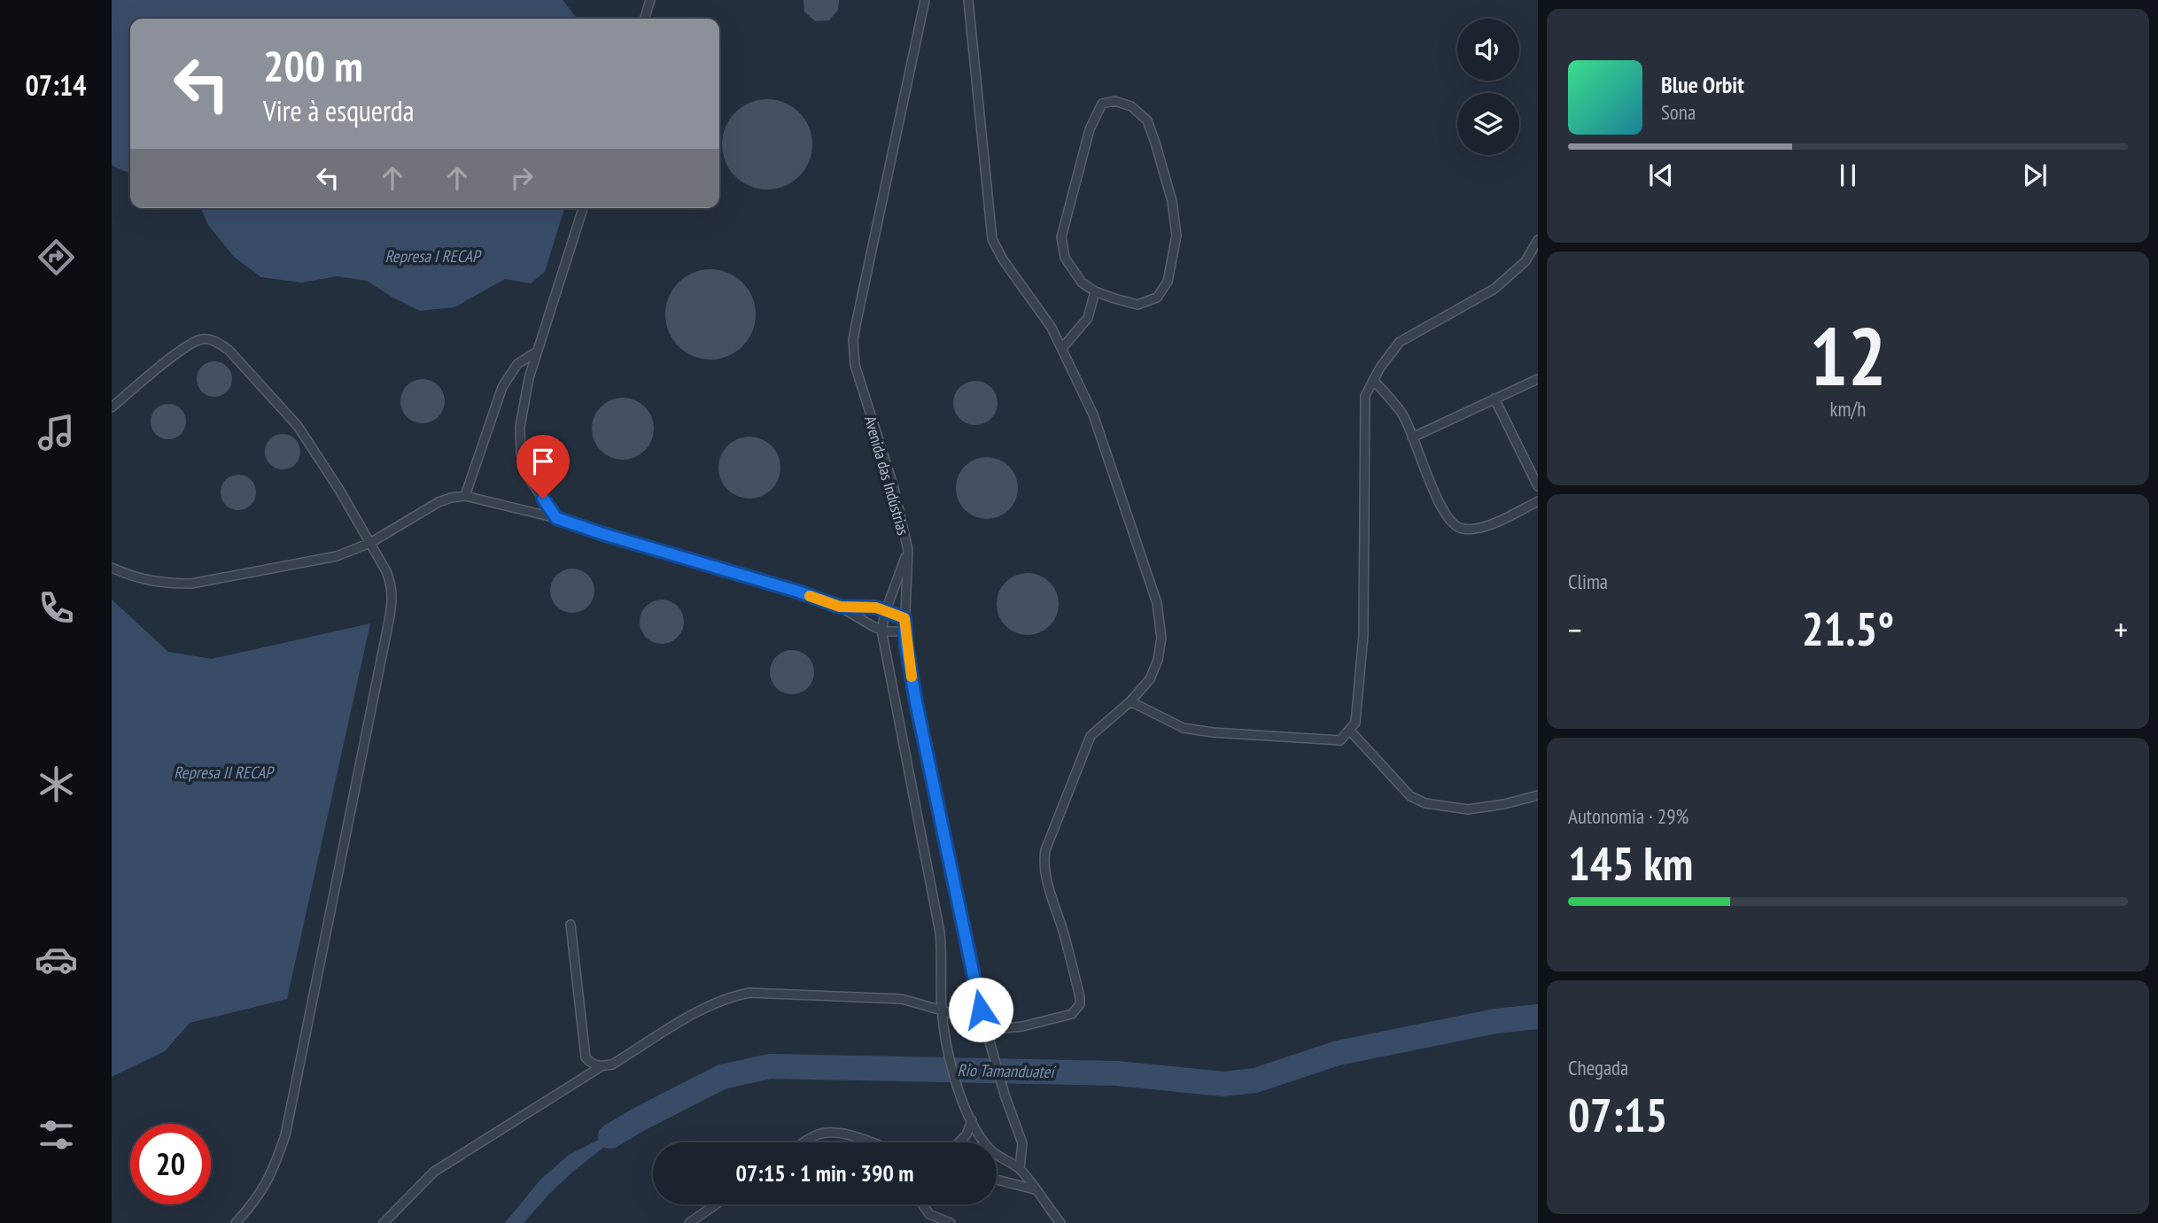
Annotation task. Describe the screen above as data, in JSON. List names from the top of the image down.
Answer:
{
  "streets": {
    "lane": ["Avenida das Indústrias"]
  },
  "water": ["Represa I RECAP", "Represa II RECAP", "Rio Tamanduateí"],
  "page": {
    "tabs": "07:14",
    "turn": ["200 m", "Vire à esquerda"],
    "song": ["Blue Orbit", "Sona"],
    "tile": [
      ["12", "km/h"],
      "Clima",
      ["Autonomia · 29%", "145 km"],
      ["Chegada", "07:15"]
    ],
    "heat": ["−", "21.5°", "+"],
    "limit": "20",
    "trip": "07:15 · 1 min · 390 m"
  }
}
